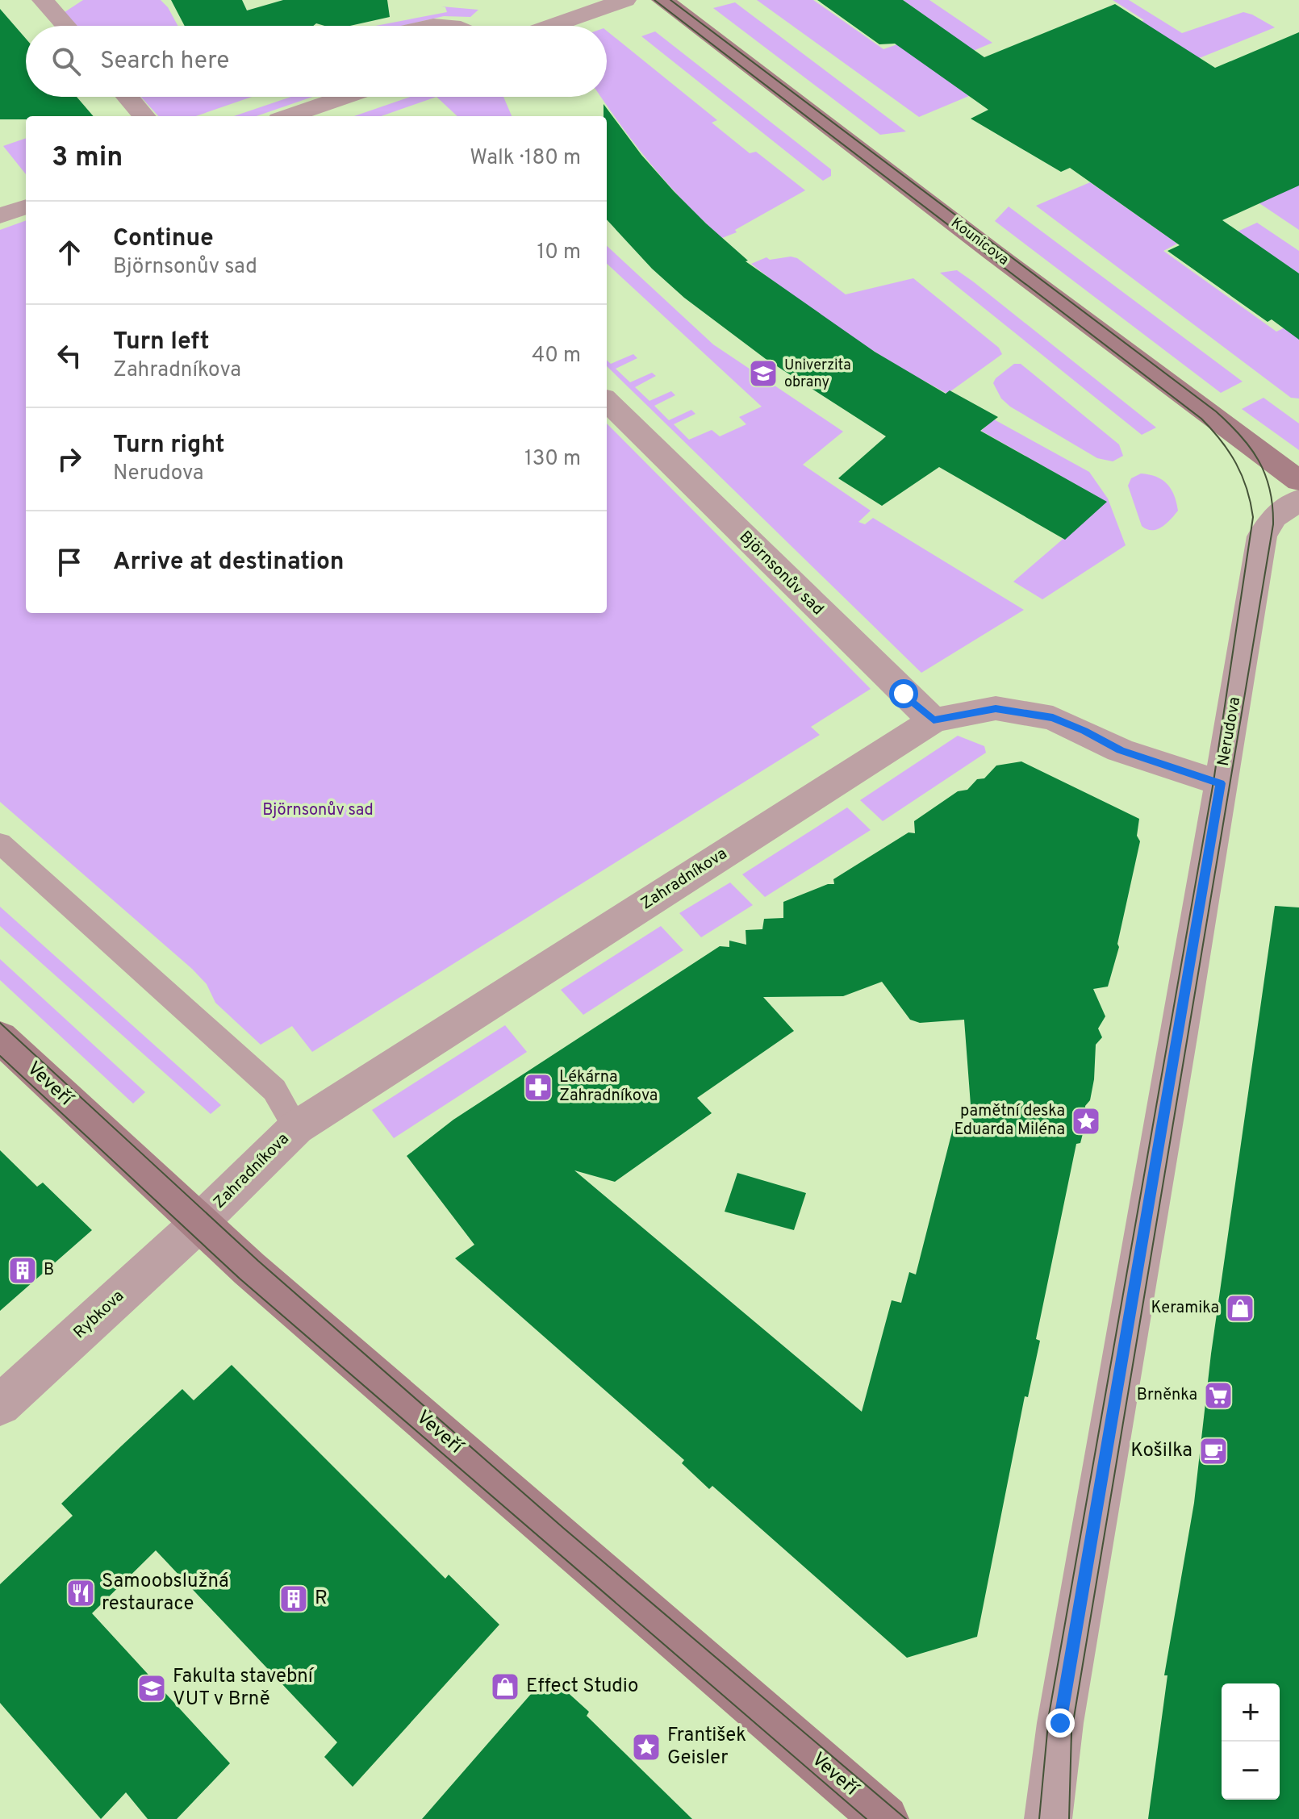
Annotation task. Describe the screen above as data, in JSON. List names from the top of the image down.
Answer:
{
  "streets": {
    "street": [
      "Kounicova",
      "Björnsonův sad",
      "Nerudova",
      "Zahradníkova",
      "Veveří",
      "Rybkova"
    ]
  },
  "crossings": [
    ["Björnsonův sad", "Zahradníkova"],
    ["Nerudova", "Zahradníkova"],
    ["Zahradníkova", "Veveří"],
    ["Zahradníkova", "Rybkova"],
    ["Veveří", "Rybkova"]
  ],
  "parks": ["Björnsonův sad"],
  "places": {
    "school or university": ["Univerzita obrany", "Fakulta stavební VUT v Brně"],
    "pharmacy": ["Lékárna Zahradníkova"],
    "place": ["pamětní deska Eduarda Miléna", "František Geisler"],
    "building": ["B", "R"],
    "shop": ["Keramika", "Effect Studio"],
    "supermarket": ["Brněnka"],
    "cafe": ["Košilka"],
    "restaurant": ["Samoobslužná restaurace"]
  },
  "page": {
    "search": "Search here",
    "heading": ["3 min", "Walk · 180 m"],
    "list": [
      ["Continue", "Björnsonův sad", "10 m"],
      ["Turn left", "Zahradníkova", "40 m"],
      ["Turn right", "Nerudova", "130 m"],
      "Arrive at destination"
    ],
    "map_buttons": ["+", "−"]
  }
}
